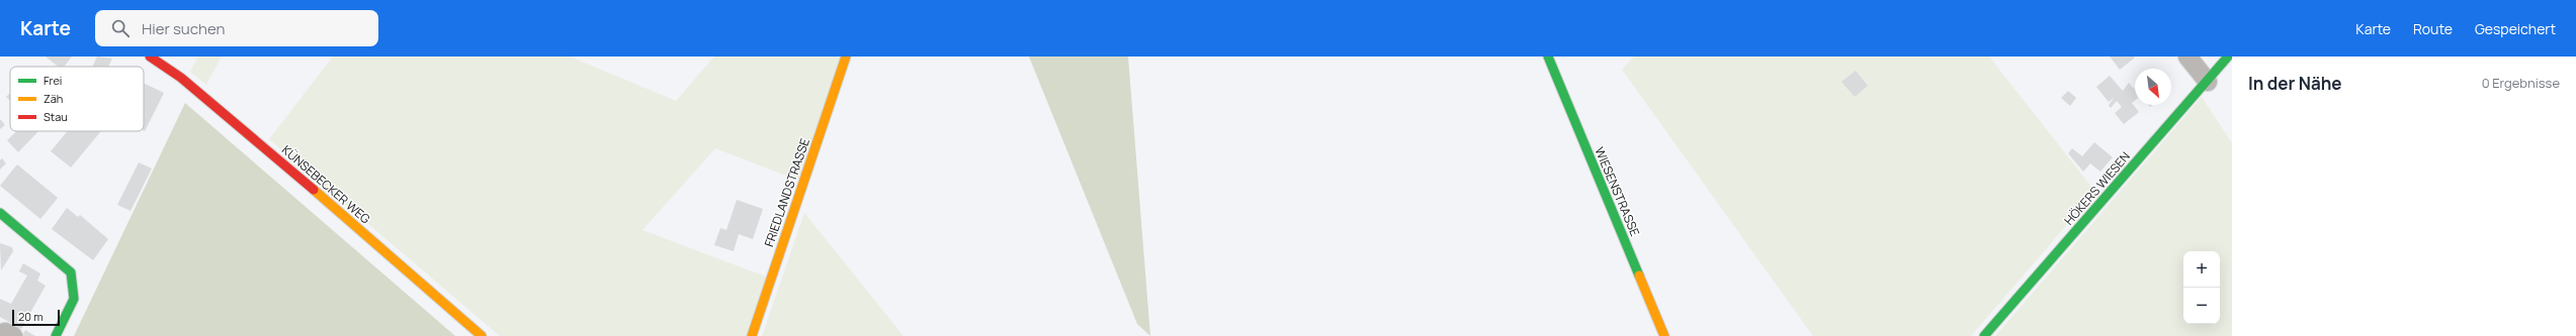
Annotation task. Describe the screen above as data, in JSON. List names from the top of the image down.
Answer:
{
  "streets": {
    "street": [
      "KÜNSEBECKER WEG",
      "HÖKERS WIESEN",
      "WIESENSTRASSE",
      "FRIEDLANDSTRASSE"
    ]
  },
  "legend": ["Frei", "Zäh", "Stau"],
  "scale_bar": "20 m",
  "north": "bottom right",
  "page": {
    "header": "Karte",
    "search": "Hier suchen",
    "nav": ["Karte", "Route", "Gespeichert"],
    "heading": ["In der Nähe", "0 Ergebnisse"],
    "map_buttons": ["+", "−"],
    "scale": "20 m"
  }
}
